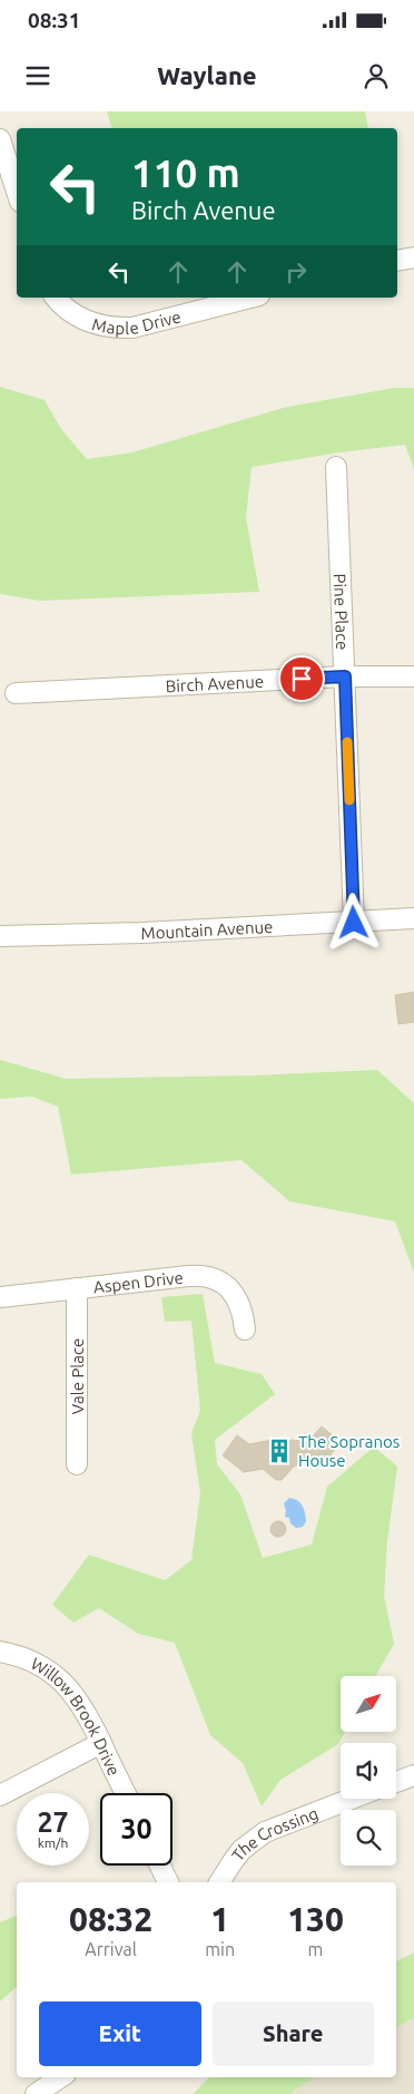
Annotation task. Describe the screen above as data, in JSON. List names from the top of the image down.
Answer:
{
  "streets": {
    "street": [
      "Maple Drive",
      "Pine Place",
      "Birch Avenue",
      "Mountain Avenue",
      "Aspen Drive",
      "Vale Place",
      "Willow Brook Drive",
      "The Crossing"
    ]
  },
  "crossings": [
    ["Pine Place", "Birch Avenue"],
    ["Pine Place", "Mountain Avenue"],
    ["Aspen Drive", "Vale Place"]
  ],
  "places": {
    "building": ["The Sopranos House"]
  },
  "north": "top right",
  "page": {
    "status": "08:31",
    "header": "Waylane",
    "turn": ["110 m", "Birch Avenue"],
    "speed": "27 km/h",
    "limit": "30",
    "eta": [
      "08:32",
      "Arrival",
      "1",
      "min",
      "130",
      "m"
    ],
    "buttons": ["Exit", "Share"]
  }
}
